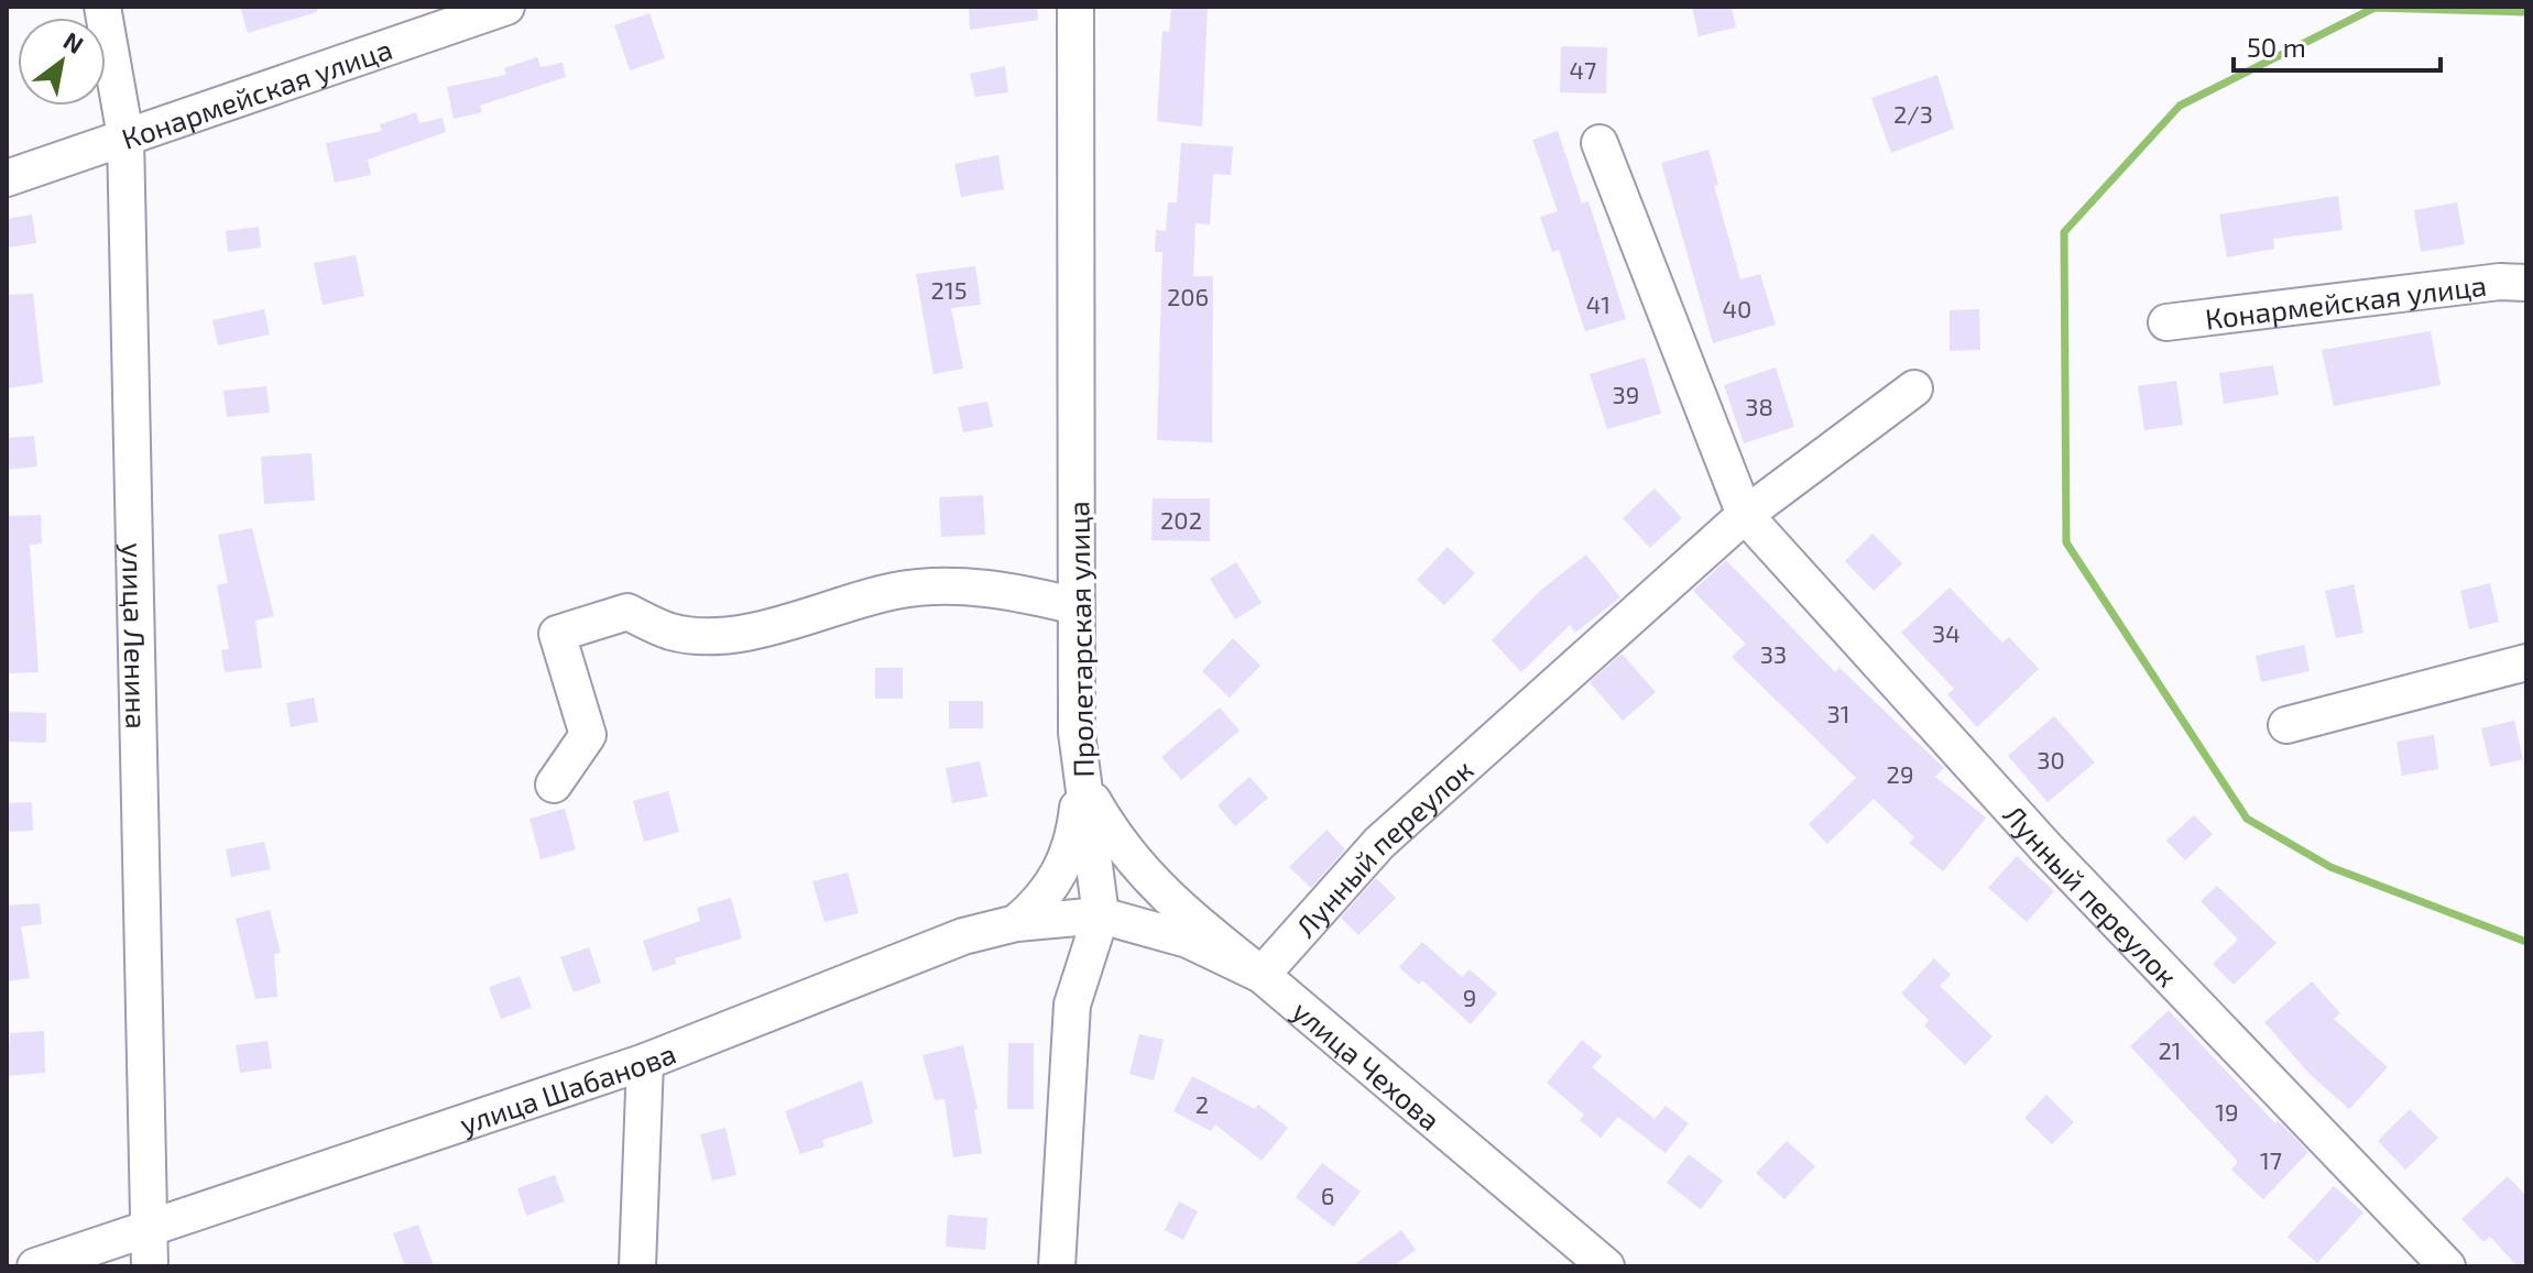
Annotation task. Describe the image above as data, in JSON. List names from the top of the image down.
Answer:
{
  "streets": {
    "street": [
      "Конармейская улица",
      "улица Ленина",
      "Пролетарская улица",
      "Лунный переулок",
      "улица Чехова",
      "улица Шабанова"
    ]
  },
  "crossings": [
    ["Конармейская улица", "улица Ленина"],
    ["улица Ленина", "улица Шабанова"],
    ["Пролетарская улица", "улица Чехова"],
    ["Пролетарская улица", "улица Шабанова"],
    ["Лунный переулок", "улица Чехова"],
    ["улица Чехова", "улица Шабанова"]
  ],
  "house_numbers": [
    "47",
    "2/3",
    "215",
    "206",
    "41",
    "40",
    "39",
    "38",
    "202",
    "34",
    "33",
    "31",
    "30",
    "29",
    "9",
    "21",
    "2",
    "19",
    "17",
    "6"
  ],
  "scale_bar": "50 m",
  "north": "top right"
}
